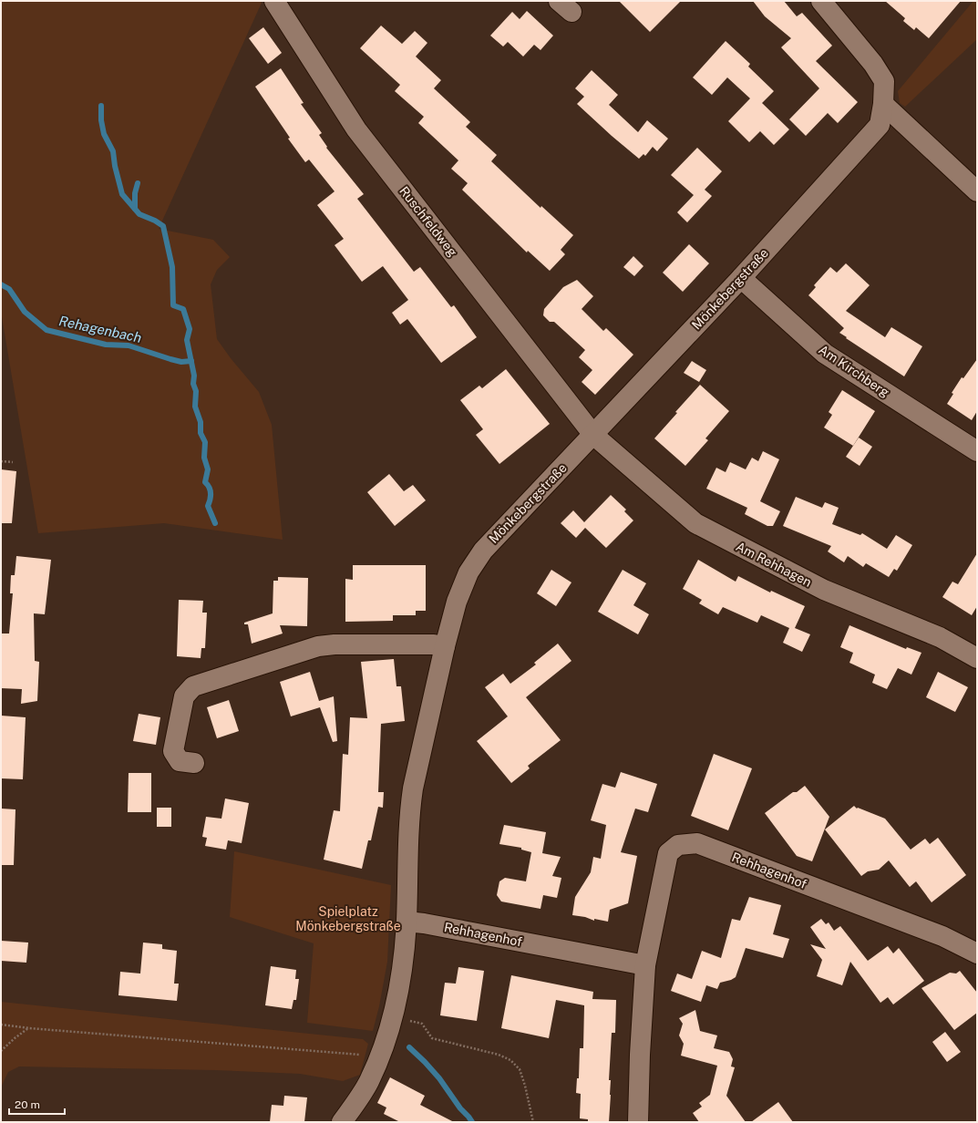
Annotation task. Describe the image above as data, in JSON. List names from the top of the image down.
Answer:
{
  "streets": {
    "street": [
      "Ruschfeldweg",
      "Mönkebergstraße",
      "Am Kirchberg",
      "Am Rehhagen",
      "Rehhagenhof"
    ]
  },
  "crossings": [
    ["Ruschfeldweg", "Mönkebergstraße"],
    ["Ruschfeldweg", "Am Rehhagen"],
    ["Mönkebergstraße", "Am Kirchberg"],
    ["Mönkebergstraße", "Am Rehhagen"],
    ["Mönkebergstraße", "Rehhagenhof"]
  ],
  "water": ["Rehagenbach"],
  "parks": ["Spielplatz Mönkebergstraße"],
  "scale_bar": "20 m"
}
